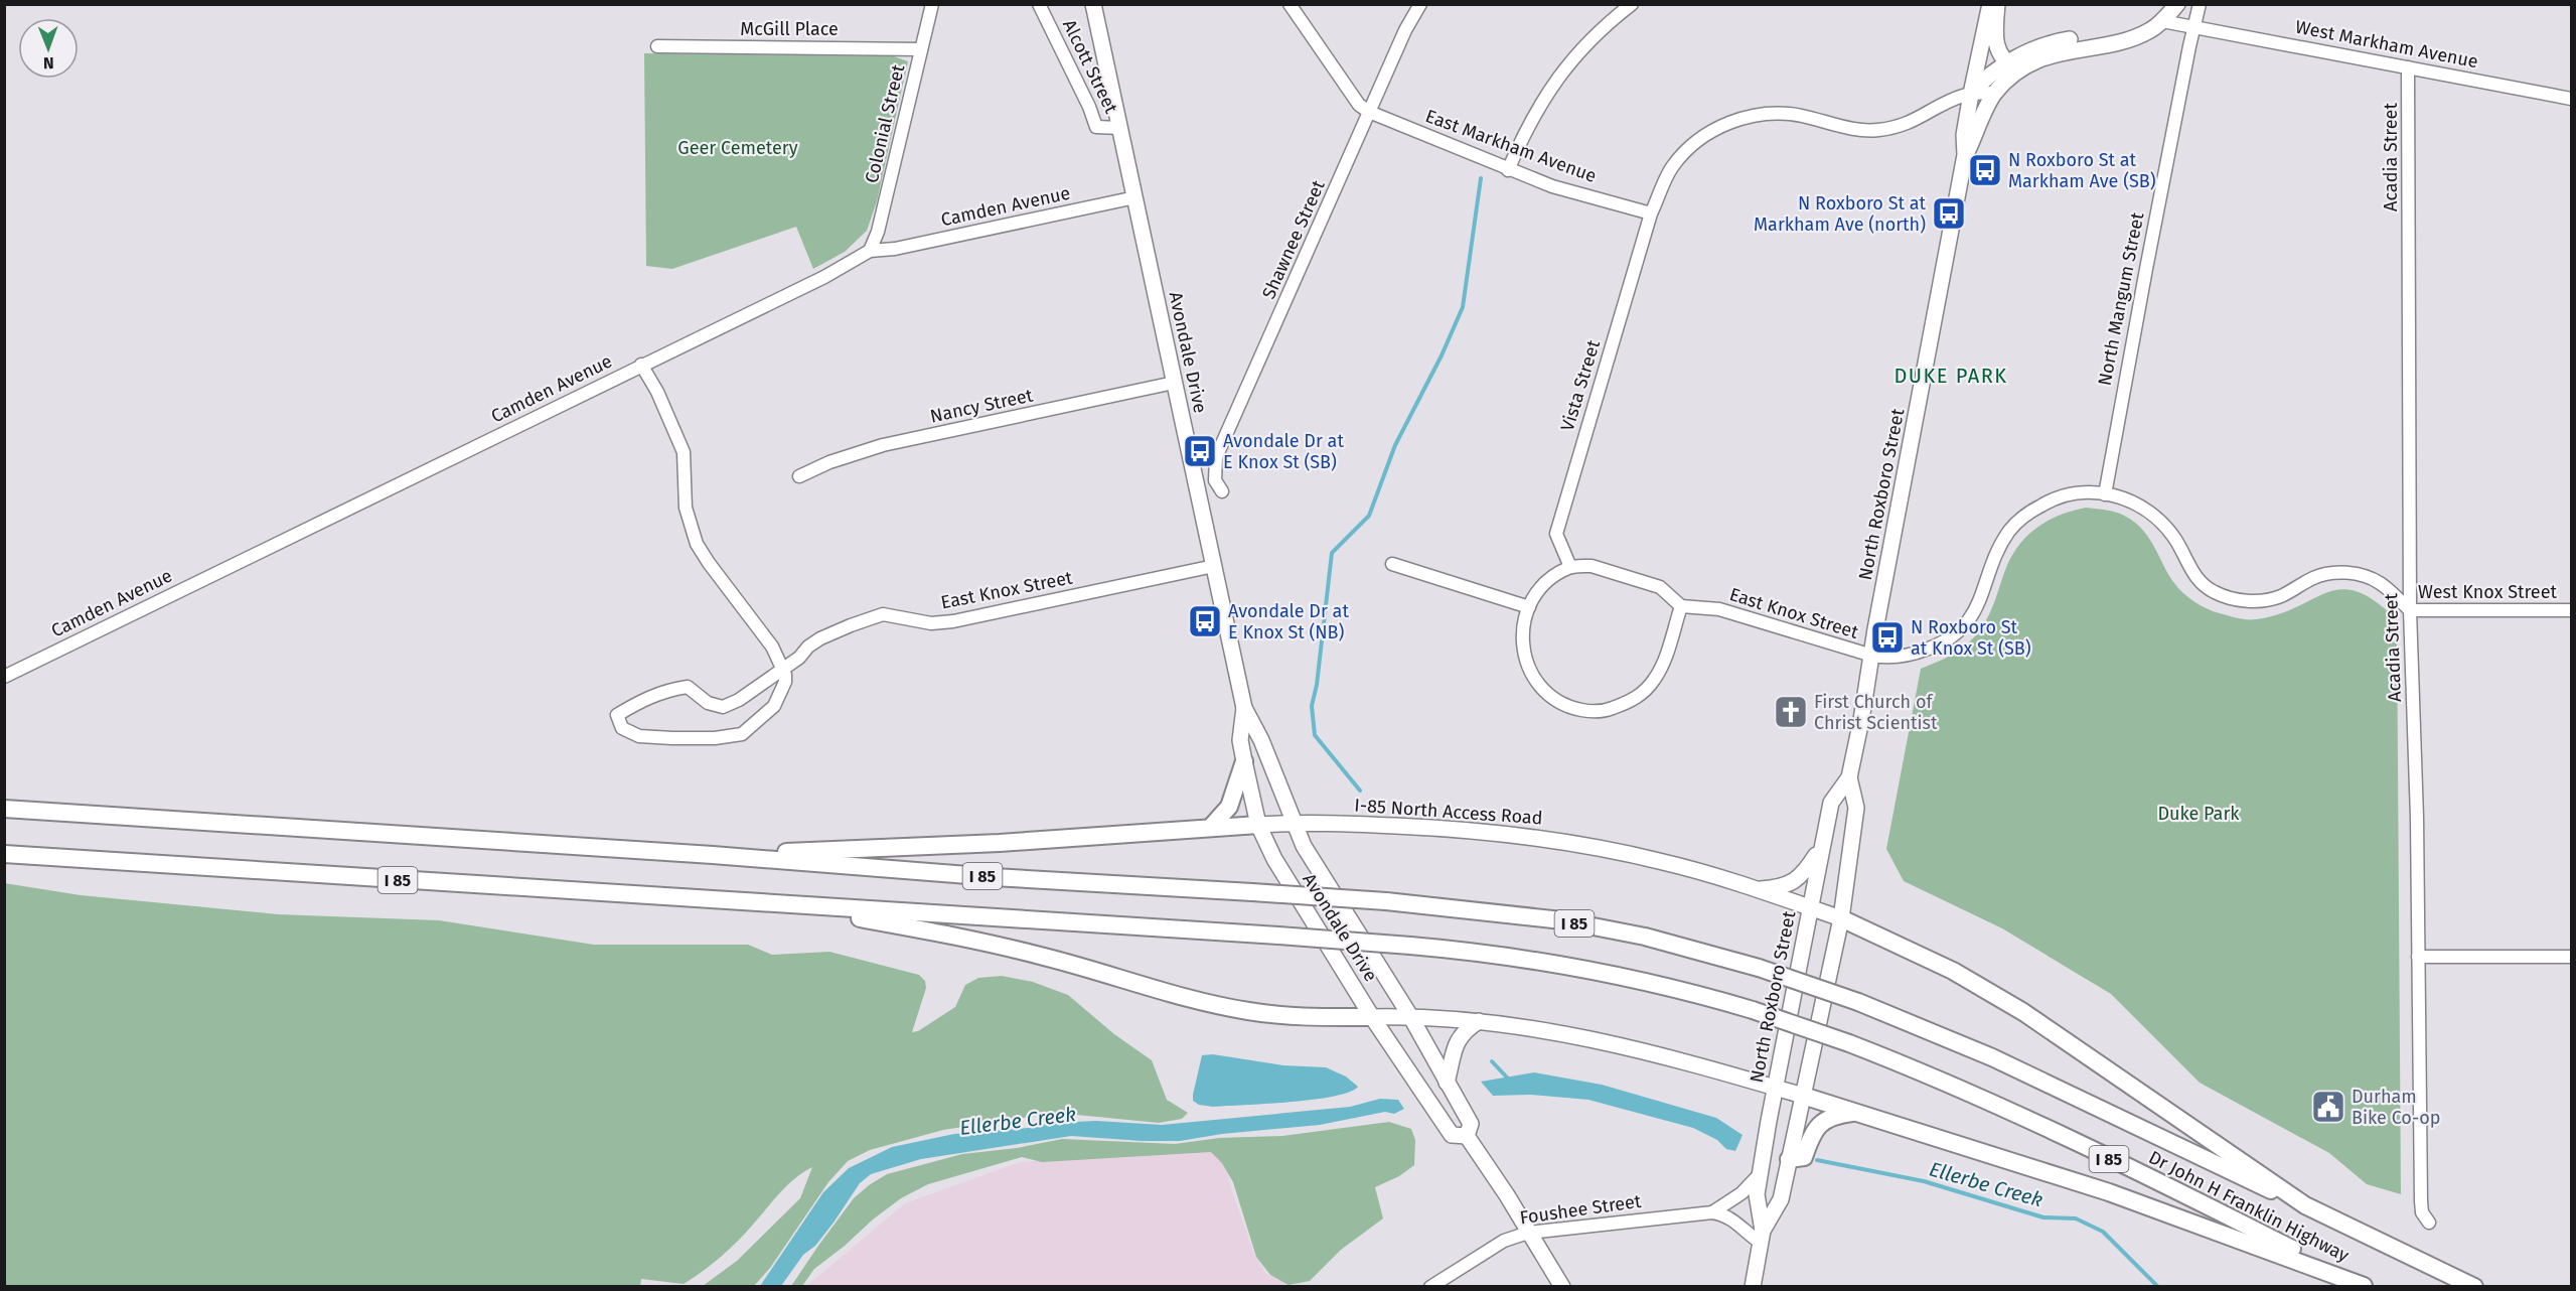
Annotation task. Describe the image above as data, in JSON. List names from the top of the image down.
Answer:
{
  "streets": {
    "highway": ["I 85", "Dr John H Franklin Highway"],
    "main road": ["Avondale Drive", "North Roxboro Street", "I-85 North Access Road"],
    "street": [
      "McGill Place",
      "West Markham Avenue",
      "Alcott Street",
      "Colonial Street",
      "East Markham Avenue",
      "Acadia Street",
      "Camden Avenue",
      "Shawnee Street",
      "North Mangum Street",
      "Vista Street",
      "Nancy Street",
      "East Knox Street",
      "West Knox Street",
      "Foushee Street"
    ]
  },
  "crossings": [
    ["McGill Place", "Colonial Street"],
    ["West Markham Avenue", "Acadia Street"],
    ["West Markham Avenue", "North Mangum Street"],
    ["Alcott Street", "Avondale Drive"],
    ["Colonial Street", "Camden Avenue"],
    ["East Markham Avenue", "Shawnee Street"],
    ["East Markham Avenue", "Vista Street"],
    ["Acadia Street", "West Knox Street"],
    ["Camden Avenue", "Avondale Drive"],
    ["North Mangum Street", "East Knox Street"],
    ["North Mangum Street", "West Knox Street"],
    ["Avondale Drive", "Nancy Street"],
    ["Avondale Drive", "East Knox Street"],
    ["Avondale Drive", "I-85 North Access Road"],
    ["Avondale Drive", "Foushee Street"],
    ["Vista Street", "East Knox Street"],
    ["North Roxboro Street", "East Knox Street"],
    ["North Roxboro Street", "I-85 North Access Road"],
    ["North Roxboro Street", "Foushee Street"],
    ["East Knox Street", "West Knox Street"],
    ["I 85", "Dr John H Franklin Highway"]
  ],
  "districts": ["DUKE PARK"],
  "water": ["Ellerbe Creek"],
  "parks": ["Geer Cemetery", "Duke Park"],
  "places": {
    "bus stop": [
      "N Roxboro St at Markham Ave (SB)",
      "N Roxboro St at Markham Ave (north)",
      "Avondale Dr at E Knox St (SB)",
      "Avondale Dr at E Knox St (NB)",
      "N Roxboro St at Knox St (SB)"
    ],
    "church": ["First Church of Christ Scientist"],
    "public building": ["Durham Bike Co-op"]
  },
  "north": "bottom"
}
